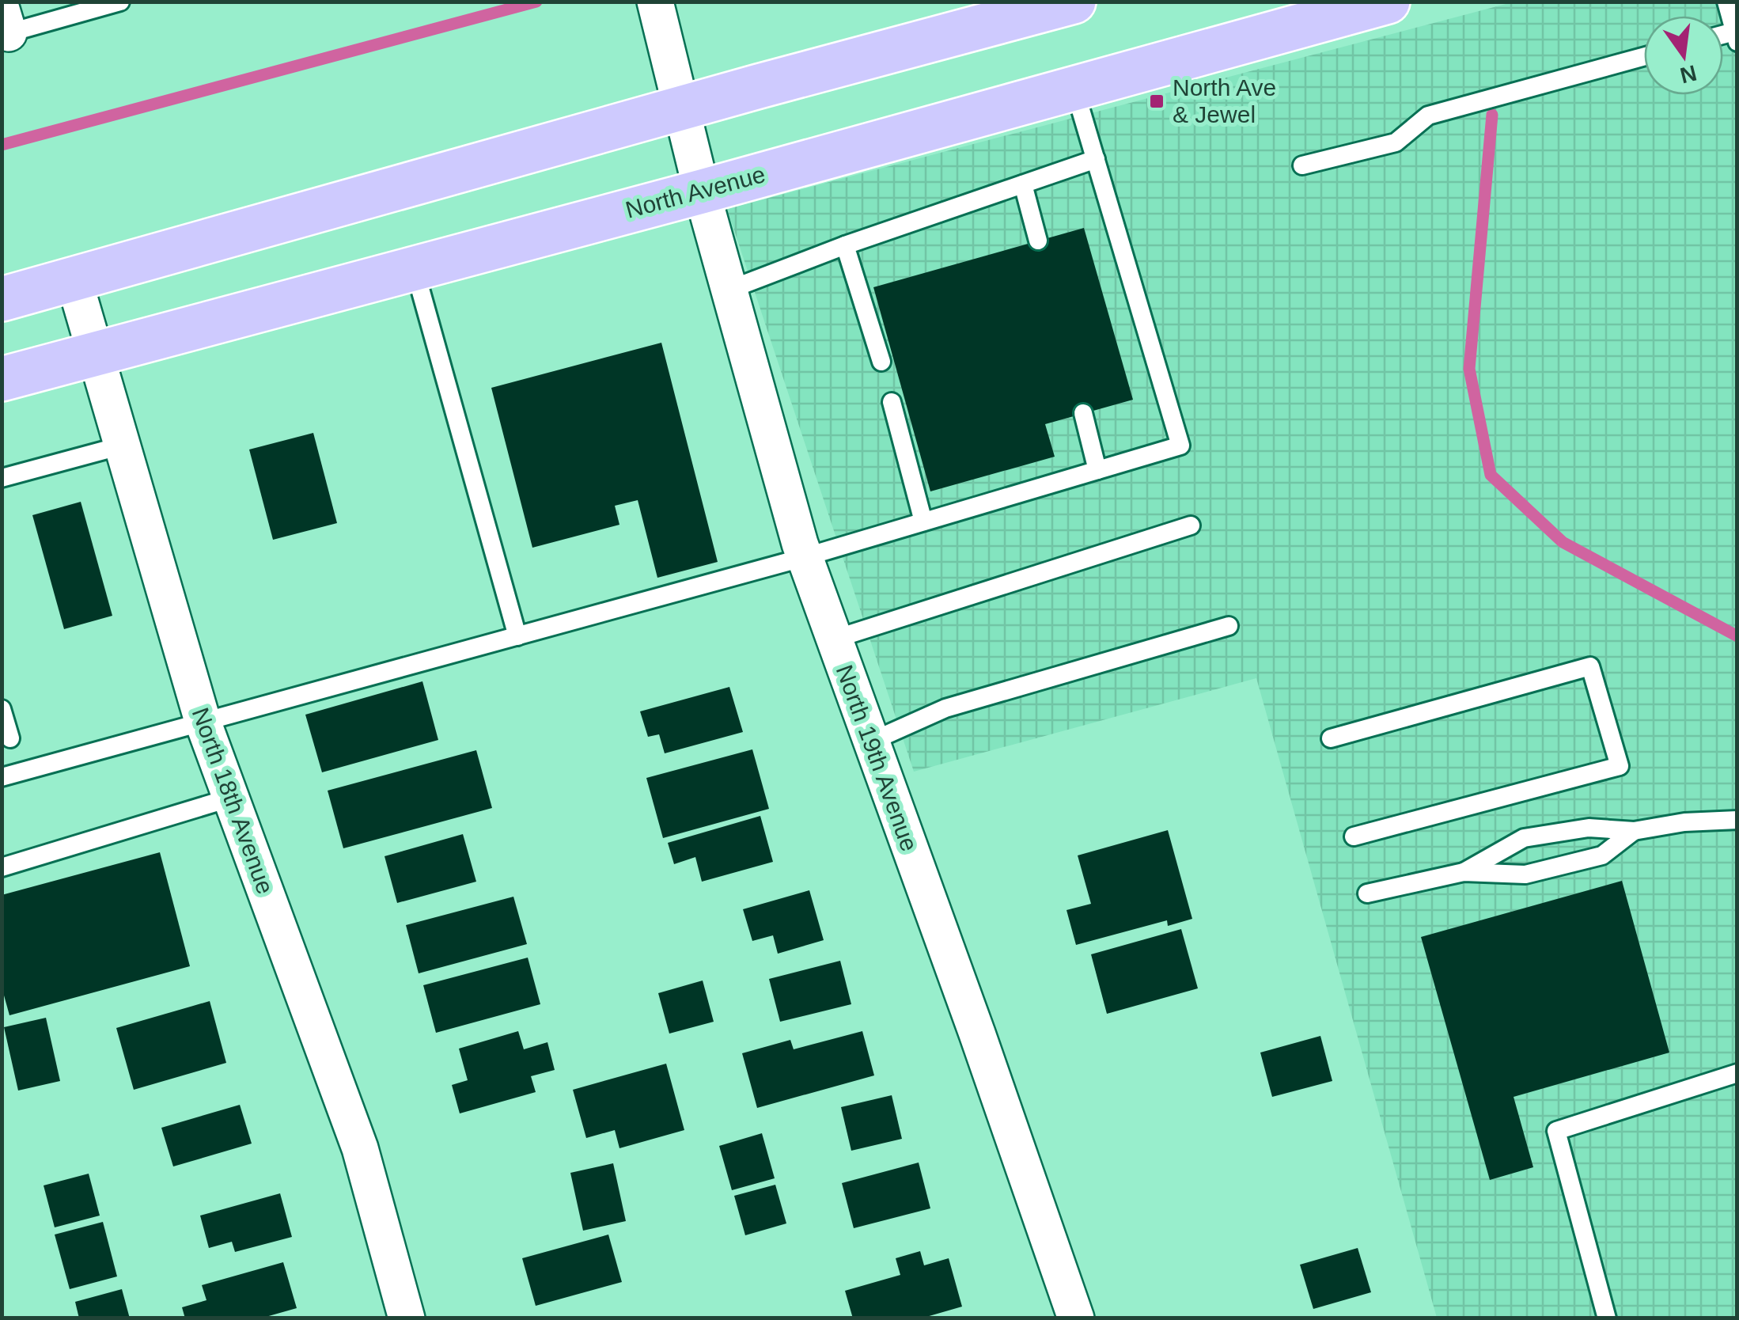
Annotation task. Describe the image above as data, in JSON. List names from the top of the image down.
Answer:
{
  "streets": {
    "main road": ["North Avenue"],
    "street": ["North 19th Avenue", "North 18th Avenue"]
  },
  "crossings": [
    ["North Avenue", "North 19th Avenue"],
    ["North Avenue", "North 18th Avenue"]
  ],
  "places": {
    "transit": ["North Ave & Jewel"]
  },
  "north": "bottom"
}
